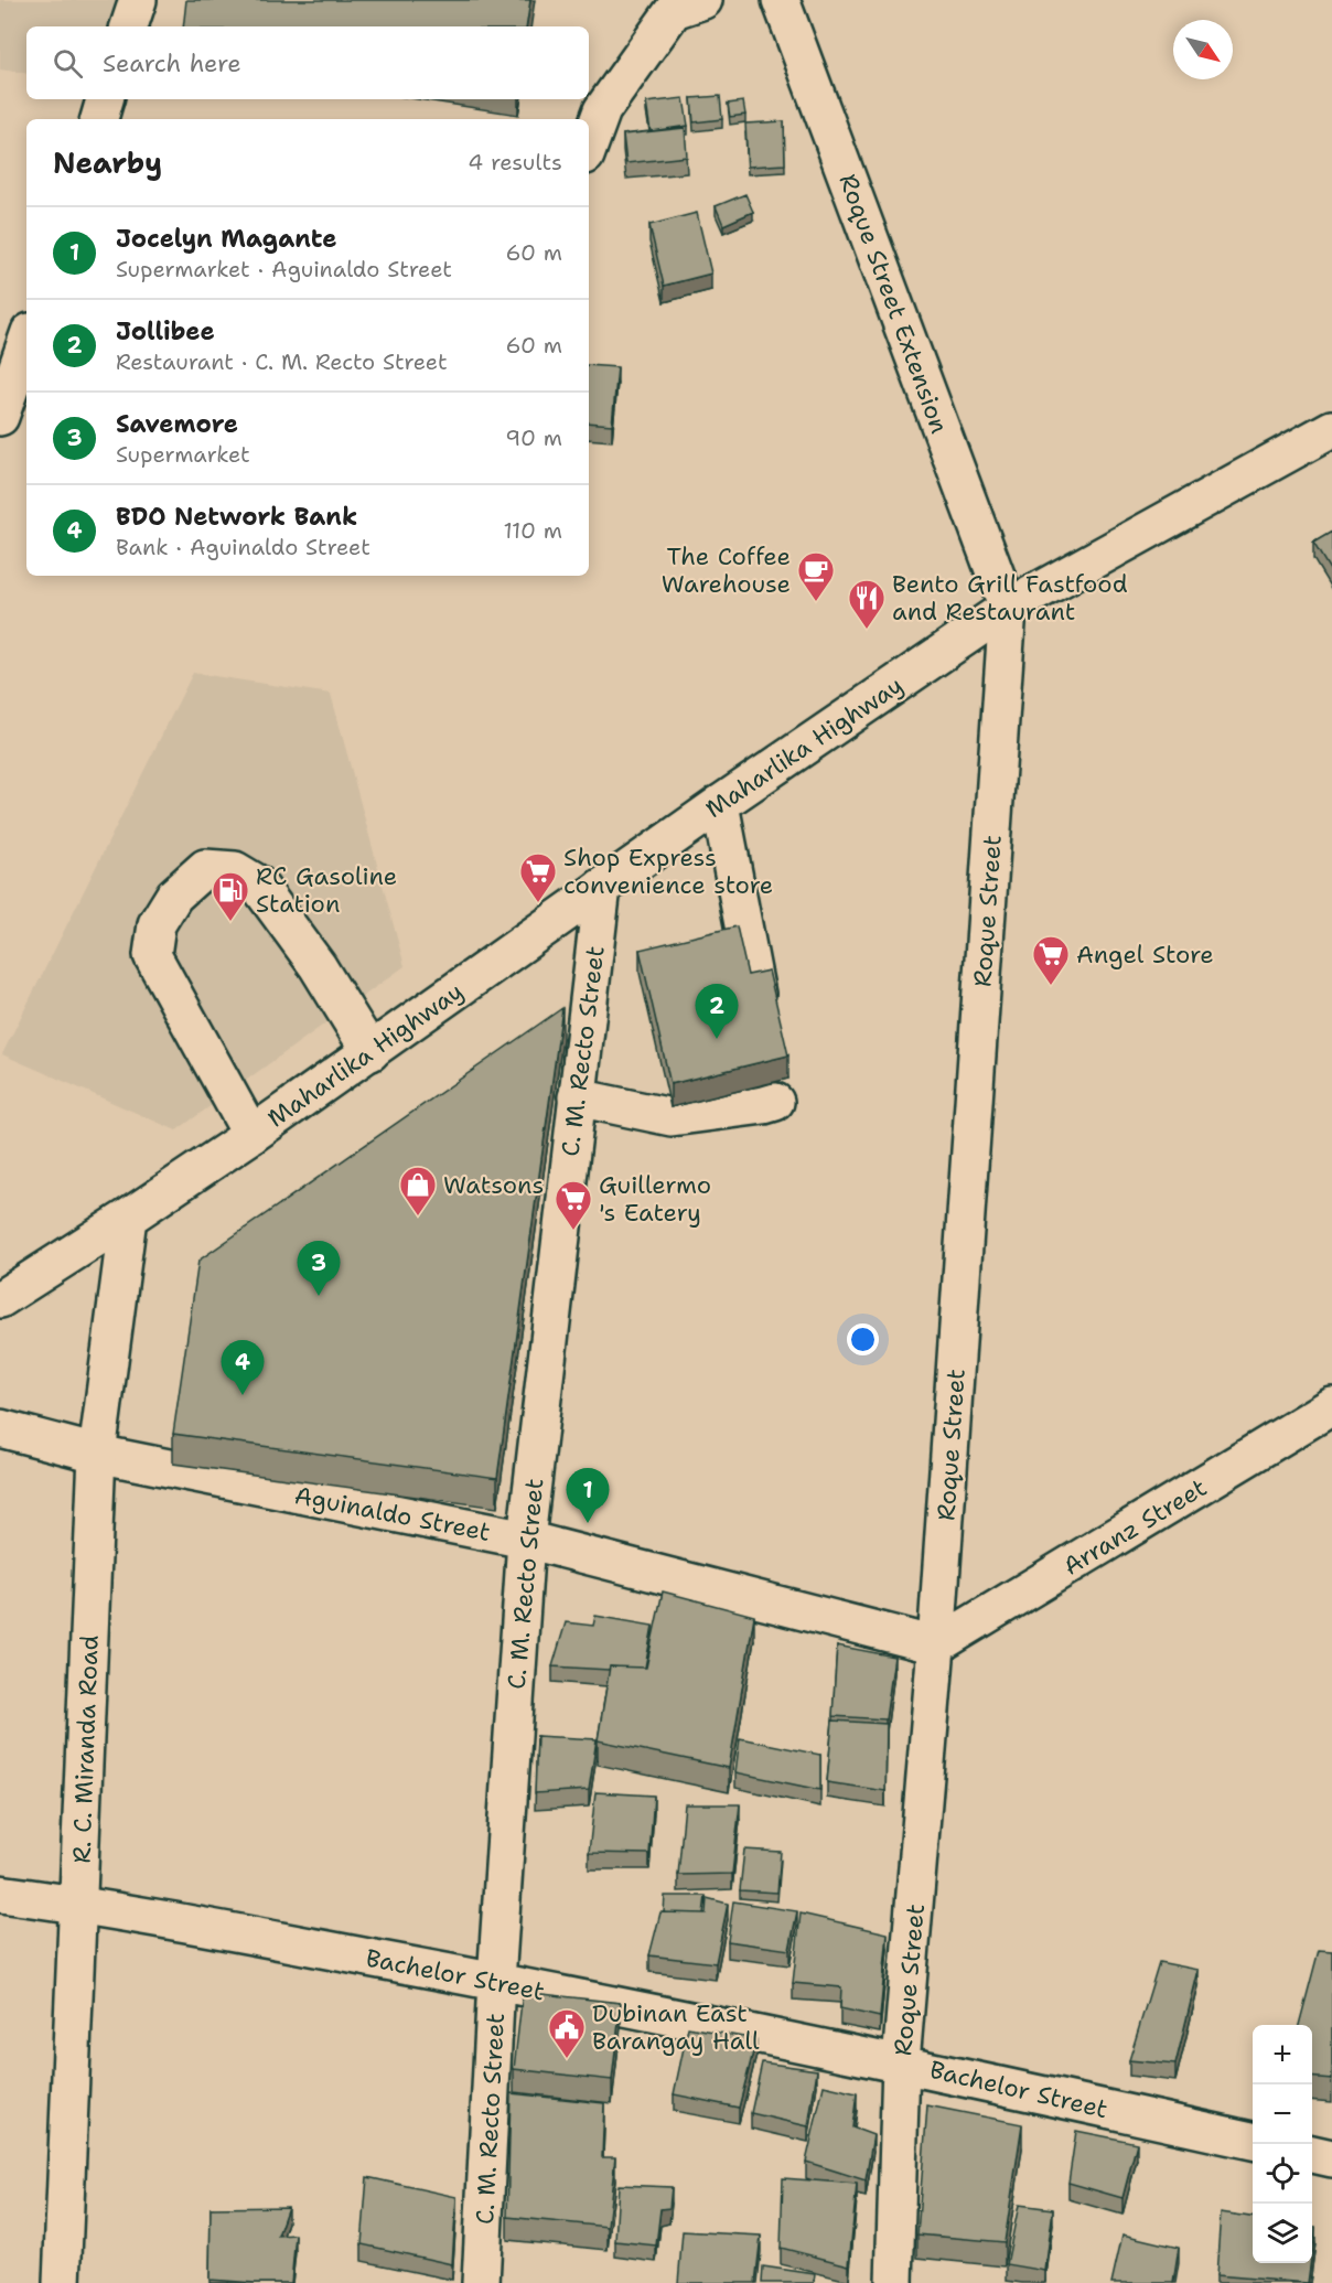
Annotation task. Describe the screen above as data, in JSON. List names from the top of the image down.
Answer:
{
  "streets": {
    "street": [
      "Roque Street Extension",
      "Maharlika Highway",
      "Roque Street",
      "C. M. Recto Street",
      "Aguinaldo Street",
      "Arranz Street",
      "R. C. Miranda Road",
      "Bachelor Street"
    ]
  },
  "crossings": [
    ["Roque Street Extension", "Maharlika Highway"],
    ["Roque Street Extension", "Roque Street"],
    ["Maharlika Highway", "Roque Street"],
    ["Maharlika Highway", "C. M. Recto Street"],
    ["Maharlika Highway", "R. C. Miranda Road"],
    ["Roque Street", "Aguinaldo Street"],
    ["Roque Street", "Arranz Street"],
    ["Roque Street", "Bachelor Street"],
    ["C. M. Recto Street", "Aguinaldo Street"],
    ["C. M. Recto Street", "Bachelor Street"],
    ["Aguinaldo Street", "Arranz Street"],
    ["Aguinaldo Street", "R. C. Miranda Road"],
    ["R. C. Miranda Road", "Bachelor Street"]
  ],
  "places": {
    "cafe": ["The Coffee Warehouse"],
    "restaurant": ["Bento Grill Fastfood and Restaurant"],
    "supermarket": ["Shop Express convenience store", "Angel Store", "Guillermo 's Eatery"],
    "fuel station": ["RC Gasoline Station"],
    "shop": ["Watsons"],
    "public building": ["Dubinan East Barangay Hall"]
  },
  "north": "bottom right",
  "page": {
    "search": "Search here",
    "heading": ["Nearby", "4 results"],
    "list": [
      {
        "mark": "1",
        "name": "Jocelyn Magante",
        "note": "Supermarket · Aguinaldo Street",
        "value": "60 m"
      },
      {
        "mark": "2",
        "name": "Jollibee",
        "note": "Restaurant · C. M. Recto Street",
        "value": "60 m"
      },
      {
        "mark": "3",
        "name": "Savemore",
        "note": "Supermarket",
        "value": "90 m"
      },
      {
        "mark": "4",
        "name": "BDO Network Bank",
        "note": "Bank · Aguinaldo Street",
        "value": "110 m"
      }
    ],
    "pins": [
      "2",
      "3",
      "4",
      "1"
    ],
    "map_buttons": ["+", "−"]
  }
}
